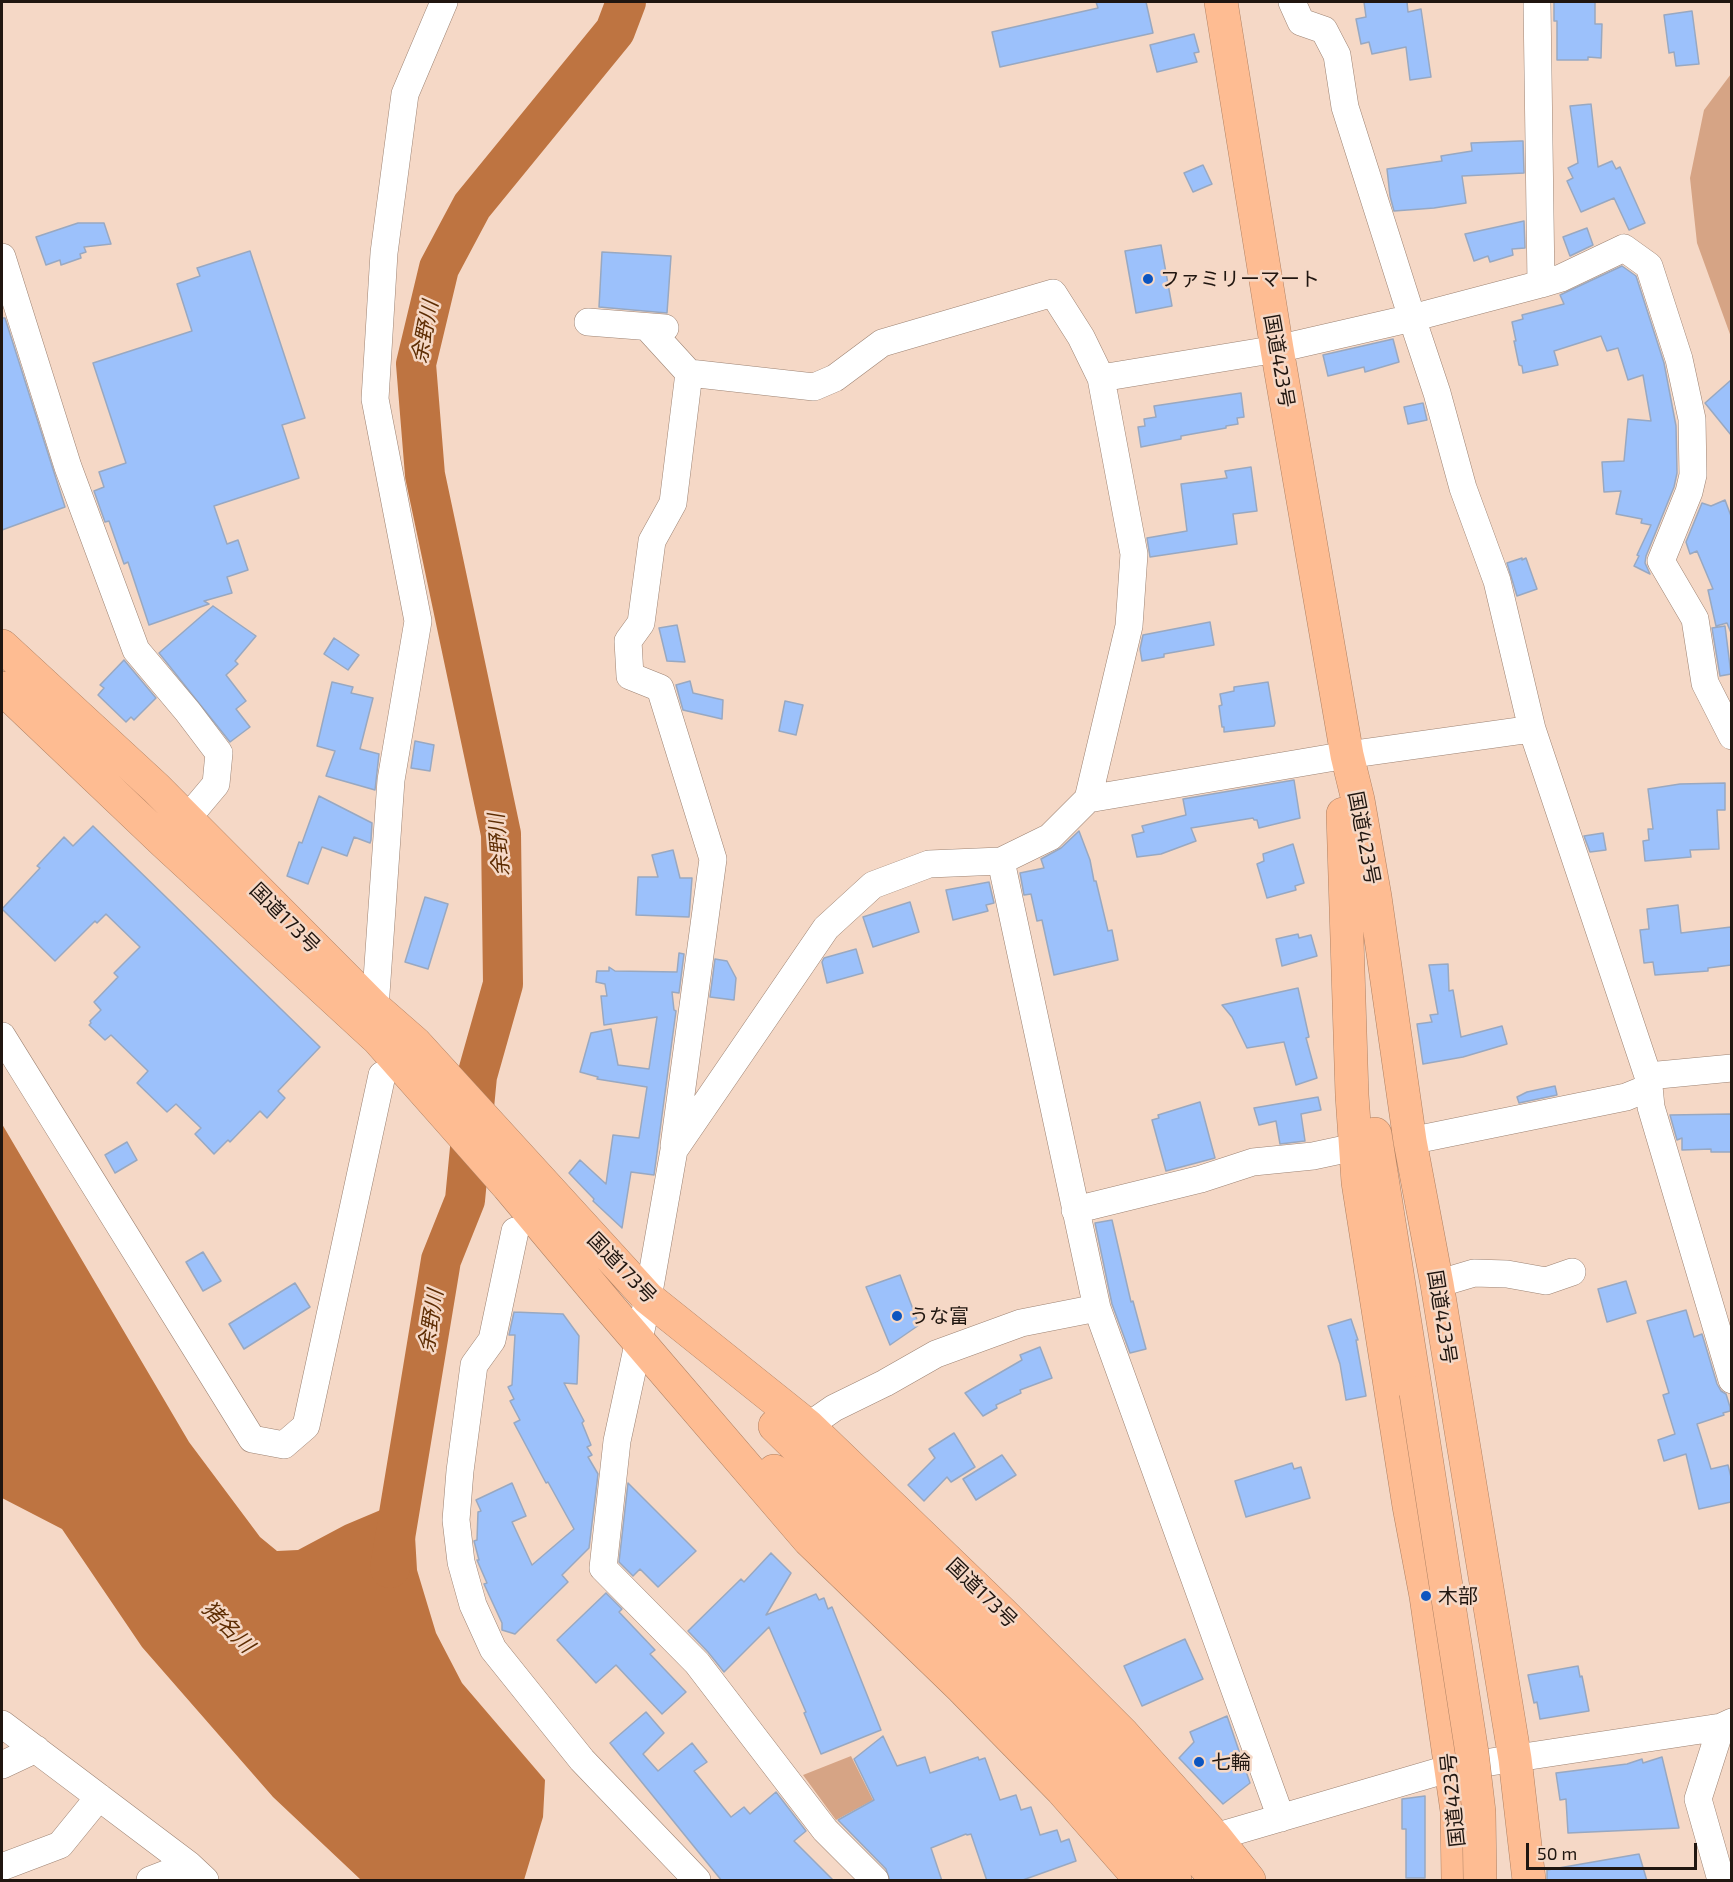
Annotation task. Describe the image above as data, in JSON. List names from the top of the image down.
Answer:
{
  "streets": {
    "highway": ["国道423号", "国道173号"]
  },
  "water": ["余野川", "猪名川"],
  "places": [
    "ファミリーマート",
    "うな富",
    "木部",
    "七輪"
  ],
  "scale_bar": "50 m"
}
